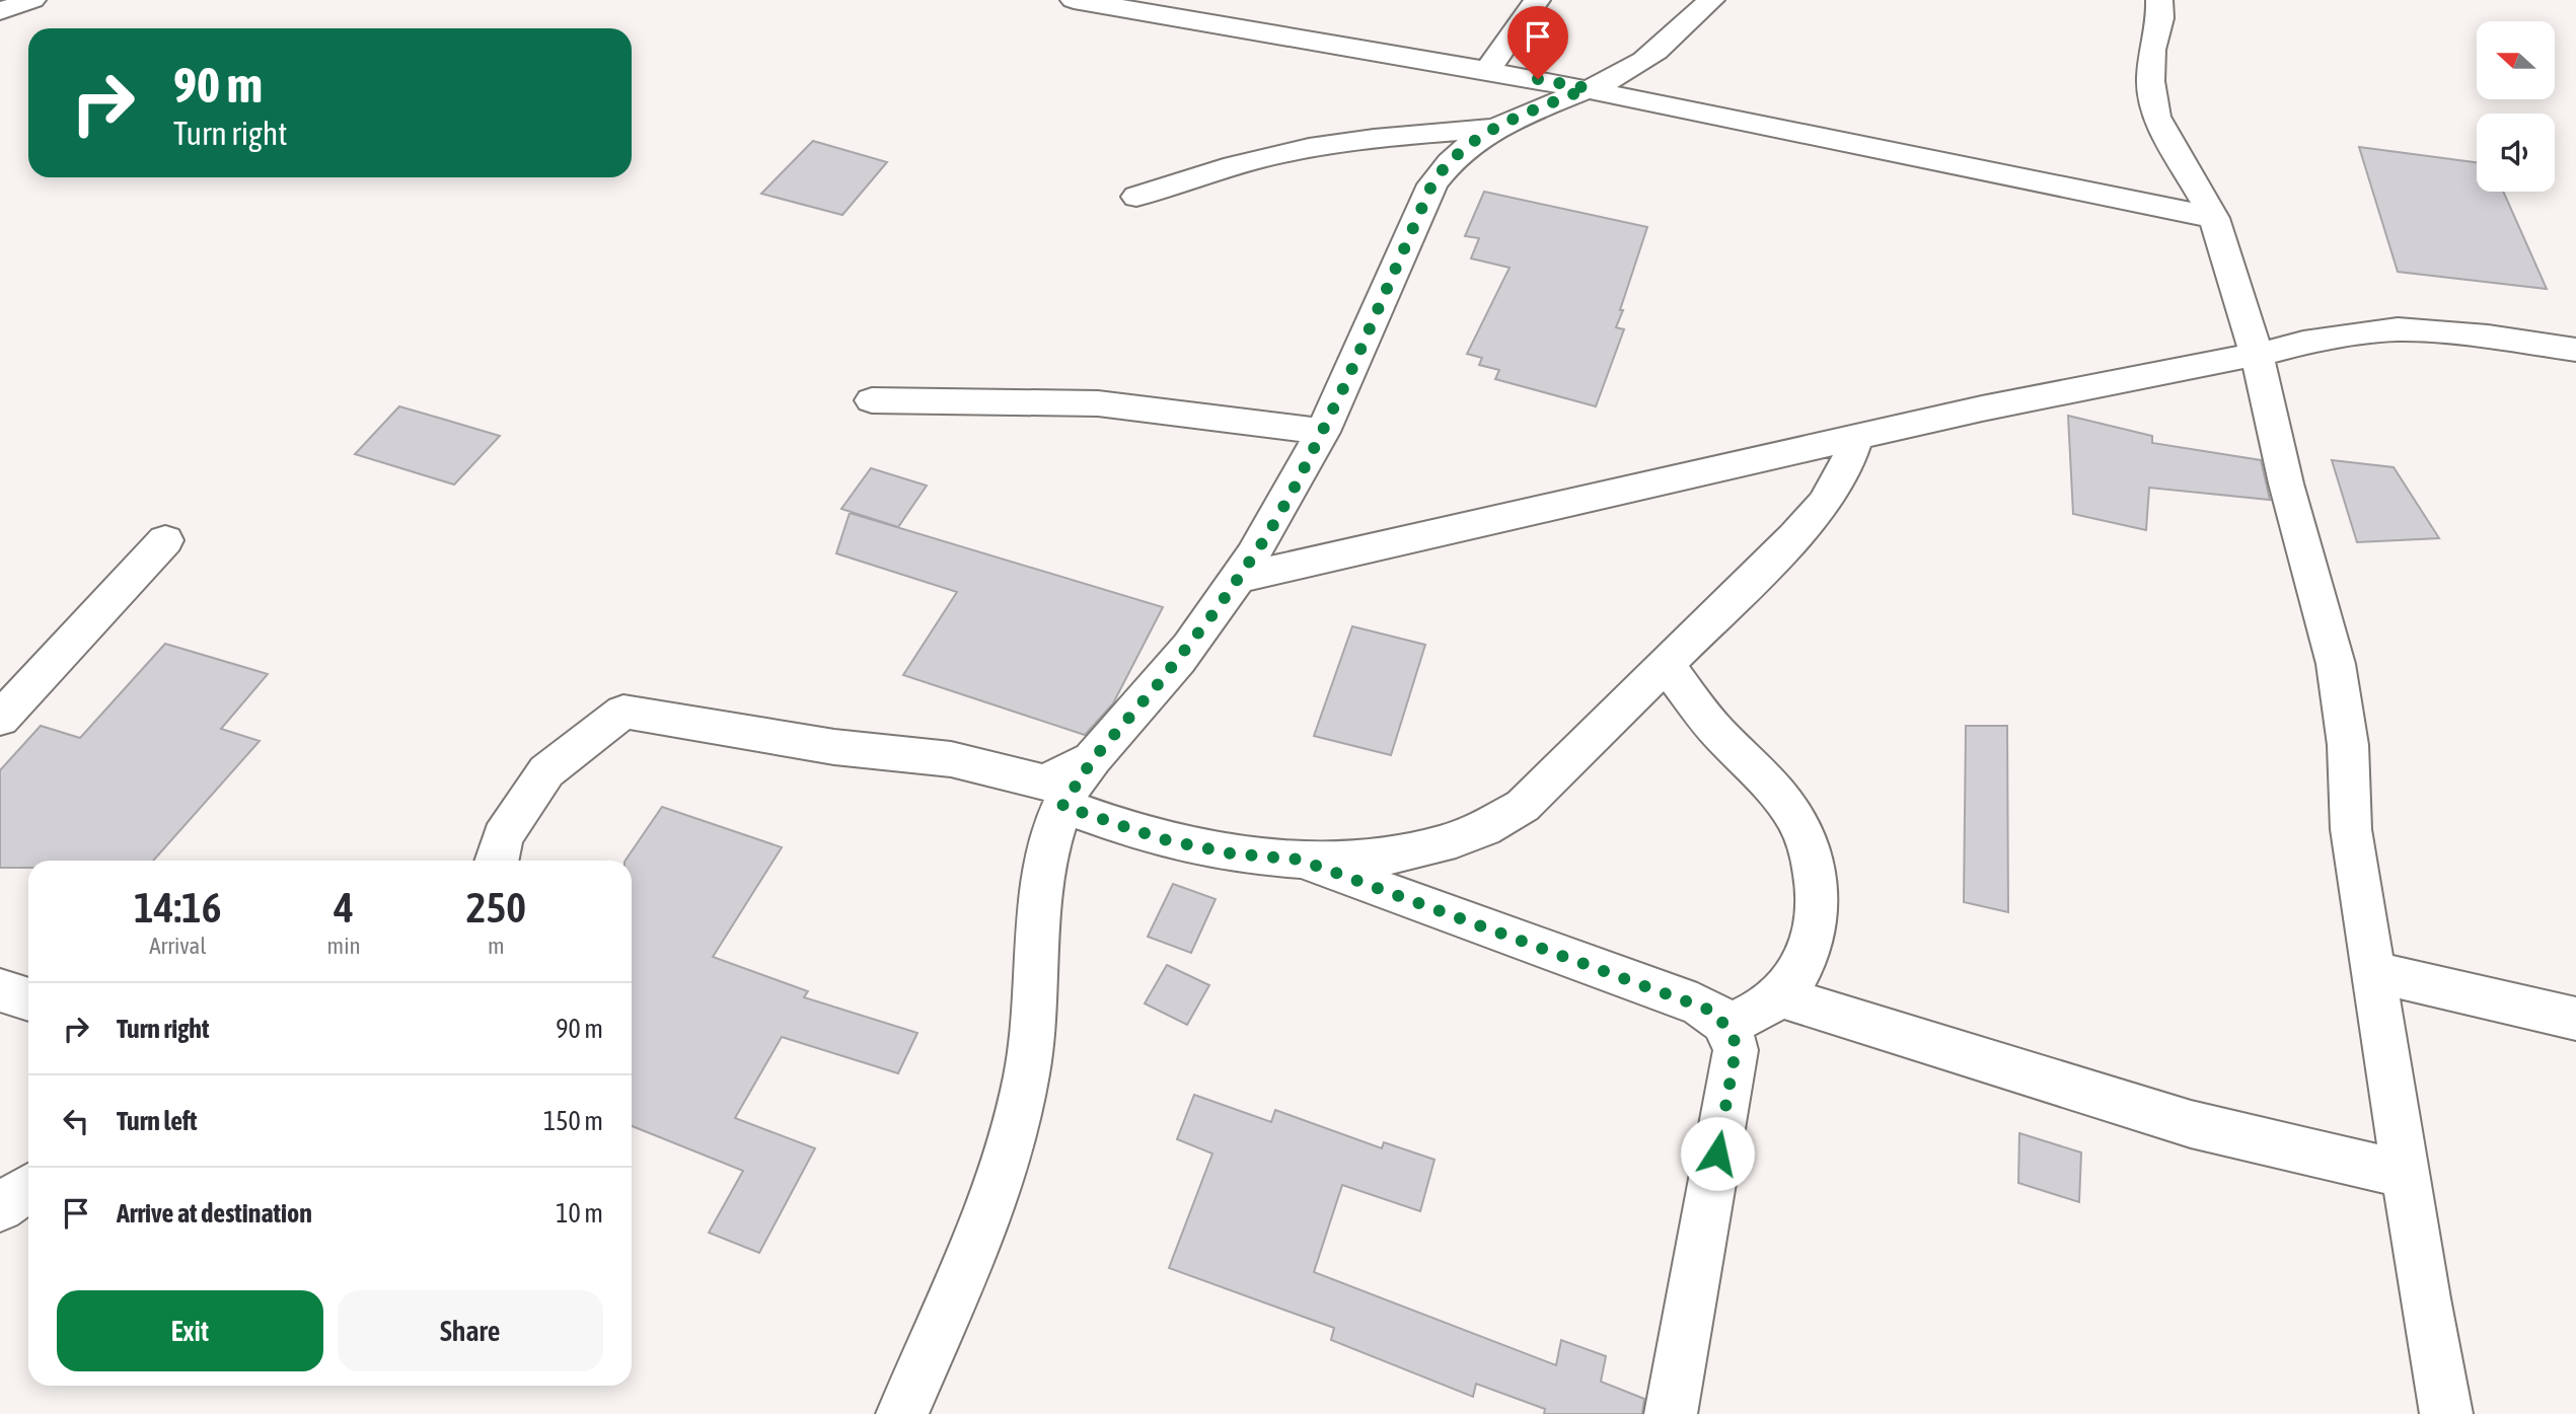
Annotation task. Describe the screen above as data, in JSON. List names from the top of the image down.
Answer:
{
  "north": "left",
  "page": {
    "turn": ["90 m", "Turn right"],
    "eta": [
      "14:16",
      "Arrival",
      "4",
      "min",
      "250",
      "m"
    ],
    "list": [
      {
        "name": "Turn right",
        "value": "90 m"
      },
      {
        "name": "Turn left",
        "value": "150 m"
      },
      {
        "name": "Arrive at destination",
        "value": "10 m"
      }
    ],
    "buttons": ["Exit", "Share"]
  }
}
